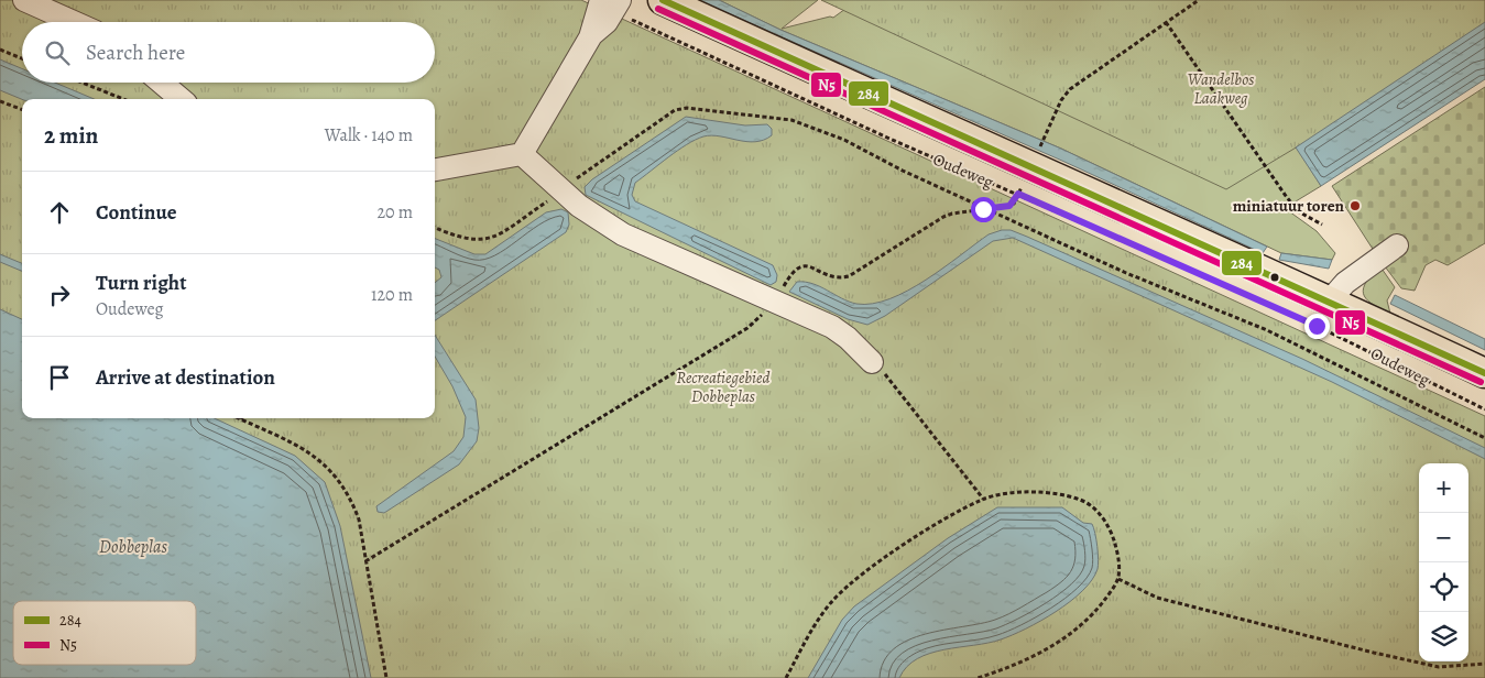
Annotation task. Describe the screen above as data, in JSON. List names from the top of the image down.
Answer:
{
  "streets": {
    "main road": ["Oudeweg"]
  },
  "water": ["Dobbeplas"],
  "parks": ["Wandelbos Laakweg", "Recreatiegebied Dobbeplas"],
  "places": ["miniatuur toren"],
  "lines": ["transit line 284", "transit line N5"],
  "legend": ["284", "N5"],
  "page": {
    "search": "Search here",
    "heading": ["2 min", "Walk · 140 m"],
    "list": [
      ["Continue", "20 m"],
      ["Turn right", "Oudeweg", "120 m"],
      "Arrive at destination"
    ],
    "map_buttons": ["+", "−"]
  }
}
